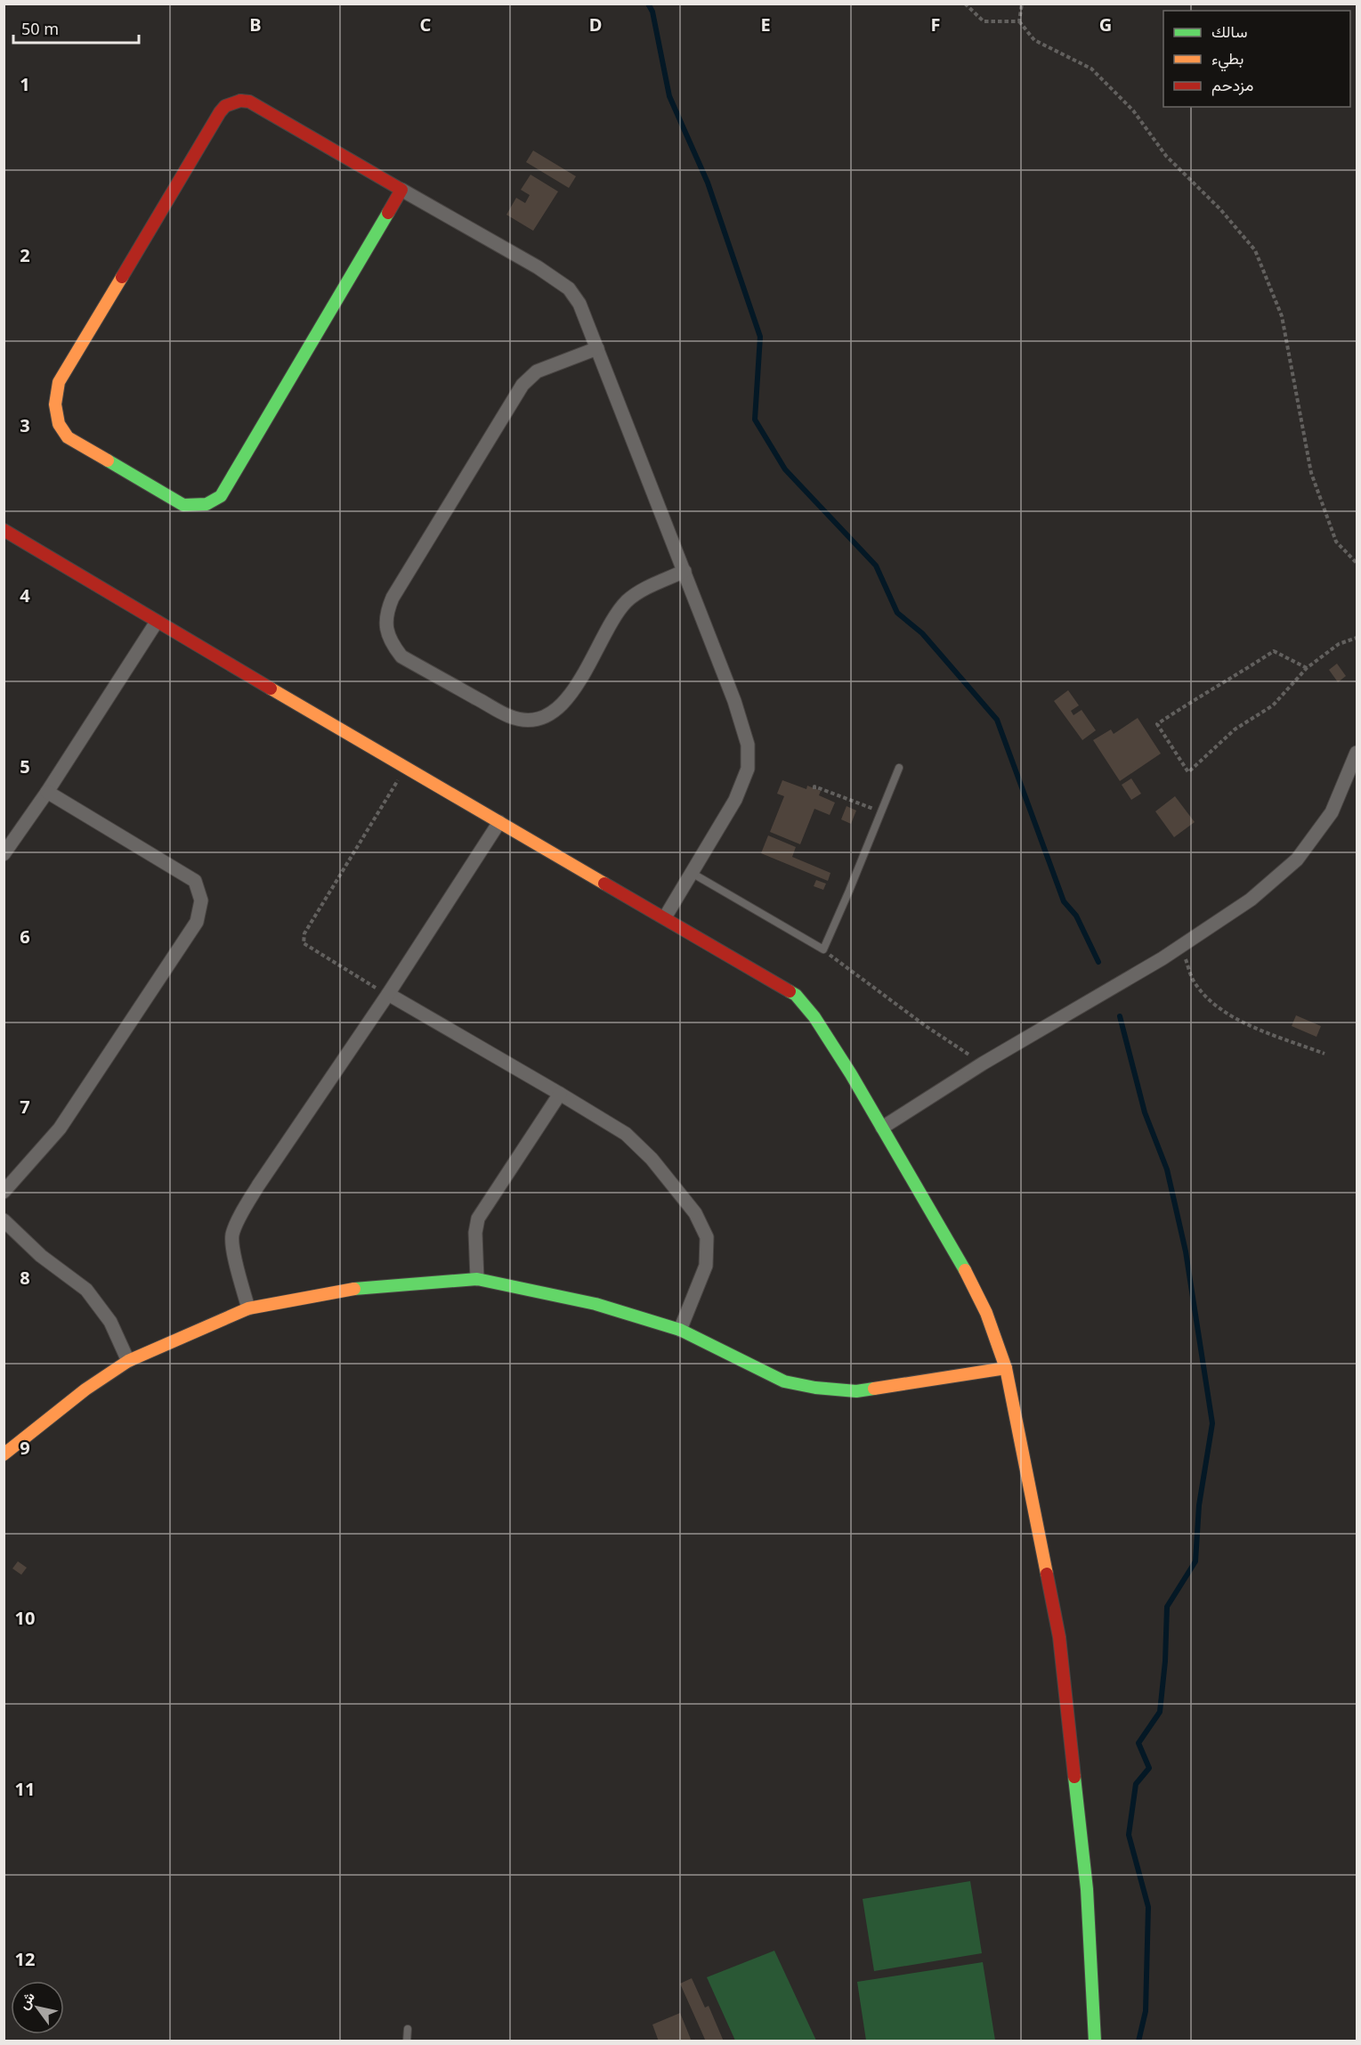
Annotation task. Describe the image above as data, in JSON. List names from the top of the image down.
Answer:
{
  "legend": ["سالك", "بطيء", "مزدحم"],
  "scale_bar": "50 m",
  "north": "top left",
  "grid": {
    "columns": [
      "B",
      "C",
      "D",
      "E",
      "F",
      "G"
    ],
    "rows": [
      "1",
      "2",
      "3",
      "4",
      "5",
      "6",
      "7",
      "8",
      "9",
      "10",
      "11",
      "12"
    ]
  }
}
